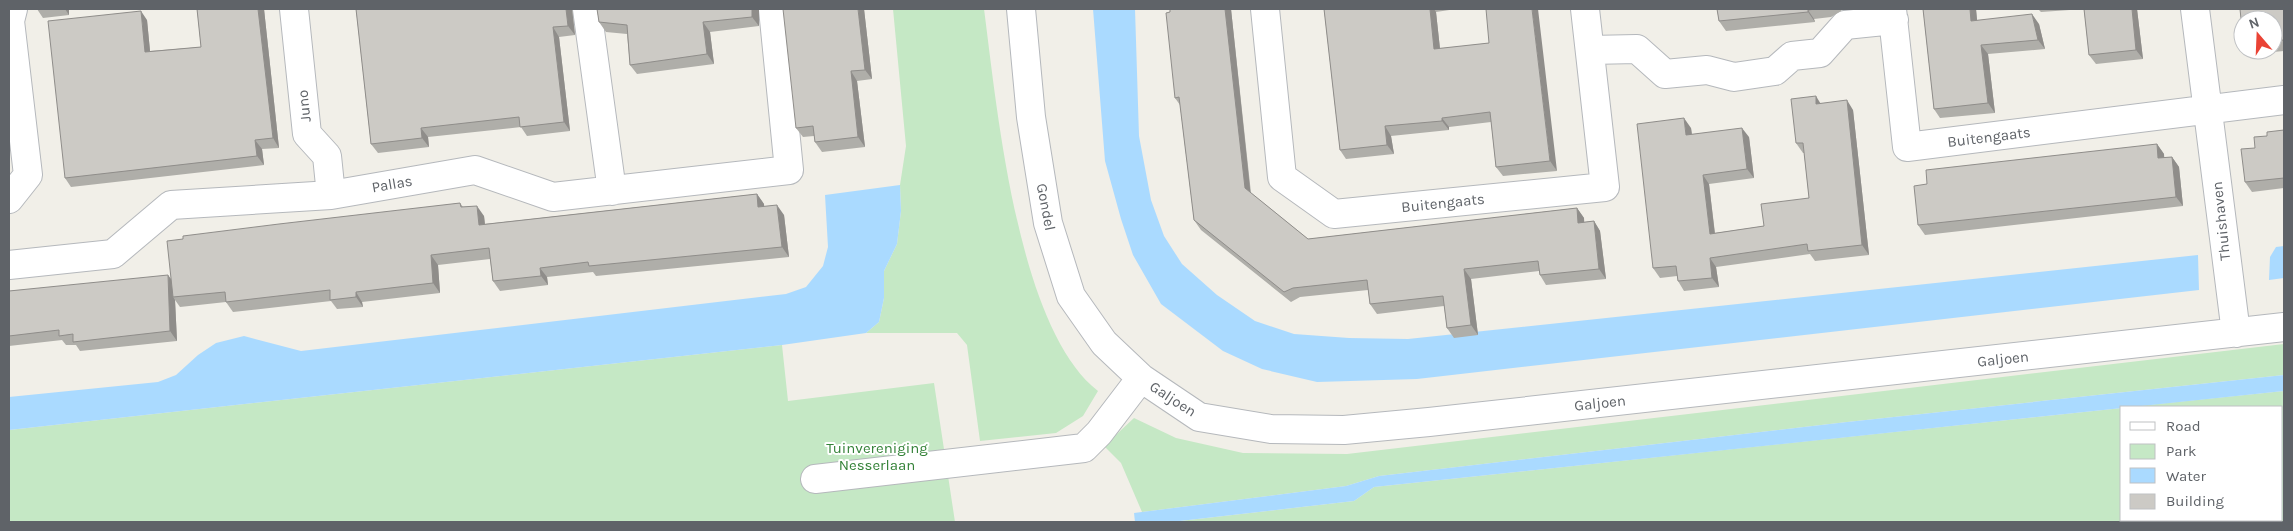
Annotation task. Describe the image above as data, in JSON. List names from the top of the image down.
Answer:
{
  "streets": {
    "street": [
      "Juno",
      "Buitengaats",
      "Pallas",
      "Gondel",
      "Thuishaven",
      "Galjoen"
    ]
  },
  "crossings": [
    ["Juno", "Pallas"],
    ["Buitengaats", "Thuishaven"],
    ["Gondel", "Galjoen"],
    ["Thuishaven", "Galjoen"]
  ],
  "parks": ["Tuinvereniging Nesserlaan"],
  "legend": [
    "Road",
    "Park",
    "Water",
    "Building"
  ],
  "north": "top"
}
